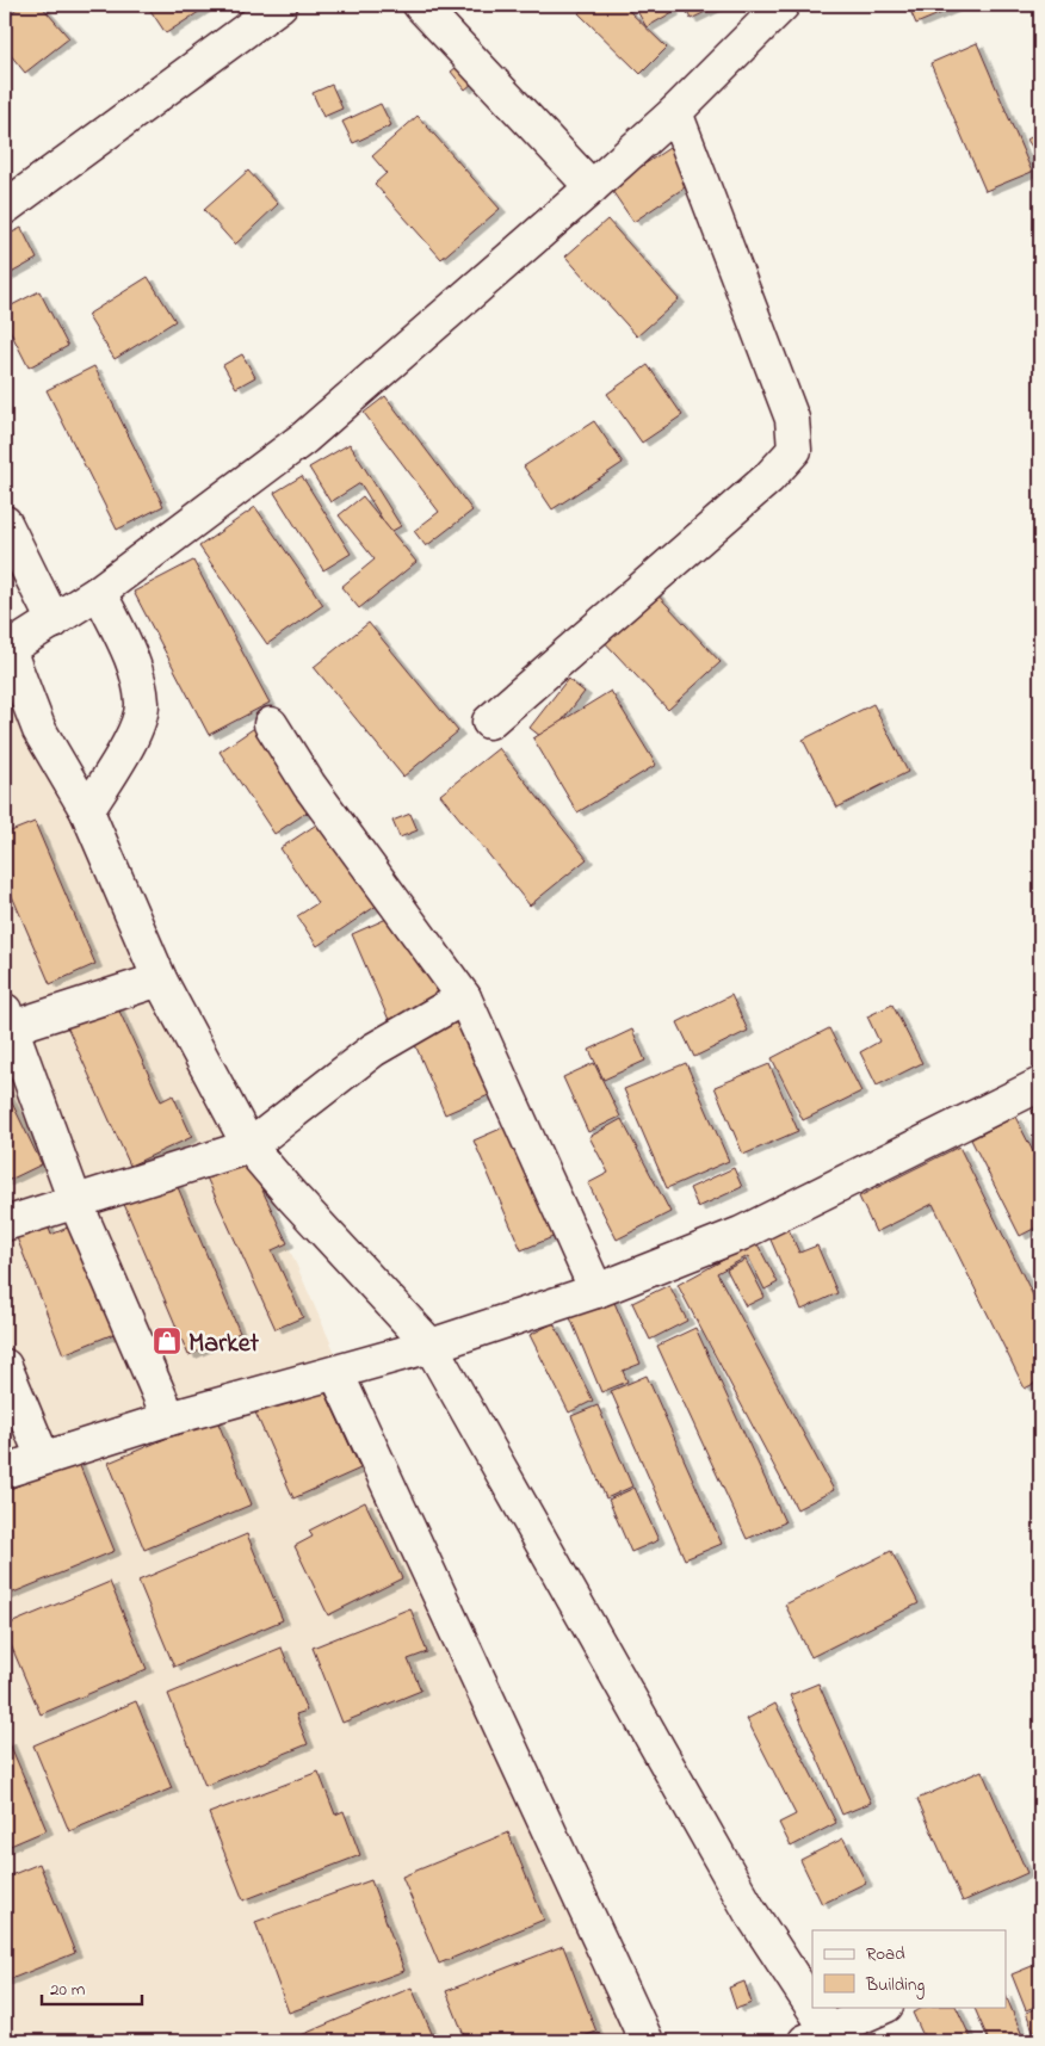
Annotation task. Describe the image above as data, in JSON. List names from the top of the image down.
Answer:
{
  "places": {
    "shop": ["Market"]
  },
  "legend": ["Road", "Building"],
  "scale_bar": "20 m"
}
